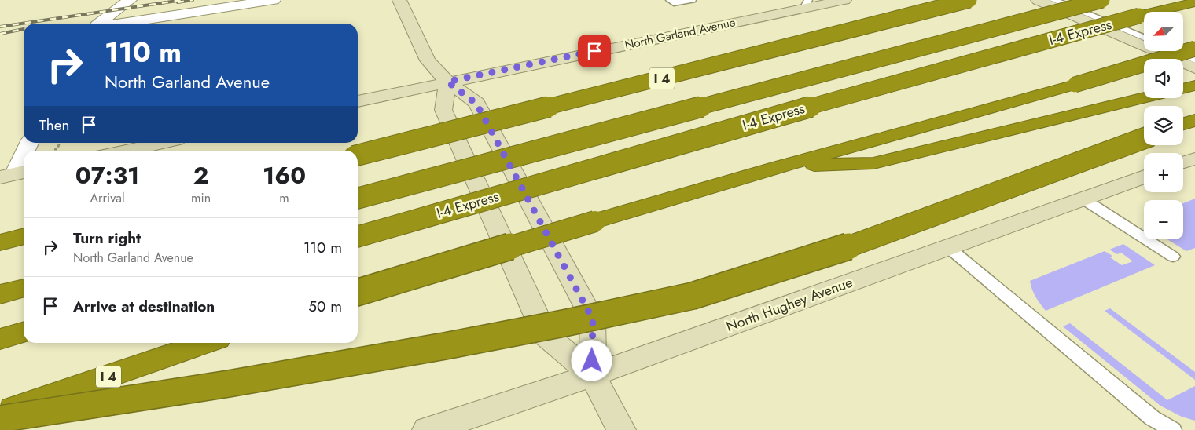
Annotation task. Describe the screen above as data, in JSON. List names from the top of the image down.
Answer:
{
  "streets": {
    "highway": ["I-4 Express", "I 4"],
    "street": ["North Garland Avenue", "North Hughey Avenue"]
  },
  "north": "bottom left",
  "page": {
    "map_buttons": ["+", "−"],
    "turn": ["110 m", "North Garland Avenue"],
    "then": "Then",
    "eta": [
      "07:31",
      "Arrival",
      "2",
      "min",
      "160",
      "m"
    ],
    "list": [
      {
        "name": "Turn right",
        "note": "North Garland Avenue",
        "value": "110 m"
      },
      {
        "name": "Arrive at destination",
        "value": "50 m"
      }
    ]
  }
}
